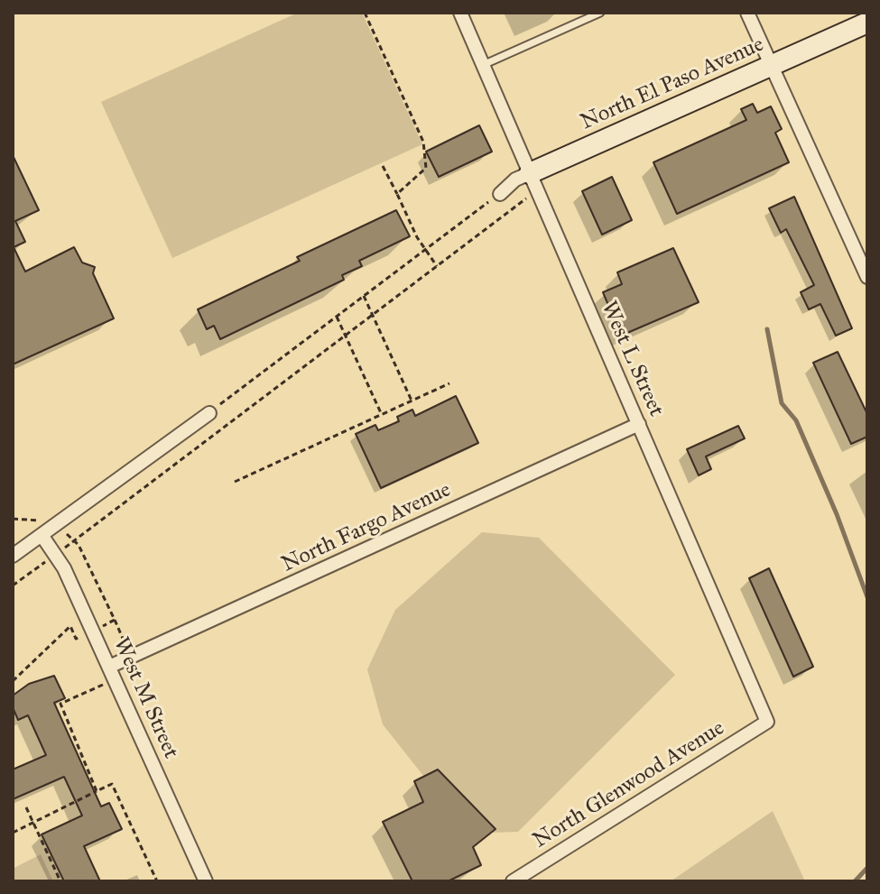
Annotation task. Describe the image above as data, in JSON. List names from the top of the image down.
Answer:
{
  "streets": {
    "street": [
      "North El Paso Avenue",
      "West L Street",
      "North Fargo Avenue",
      "West M Street",
      "North Glenwood Avenue"
    ]
  },
  "crossings": [
    ["North El Paso Avenue", "West L Street"],
    ["West L Street", "North Fargo Avenue"],
    ["West L Street", "North Glenwood Avenue"],
    ["North Fargo Avenue", "West M Street"]
  ]
}
